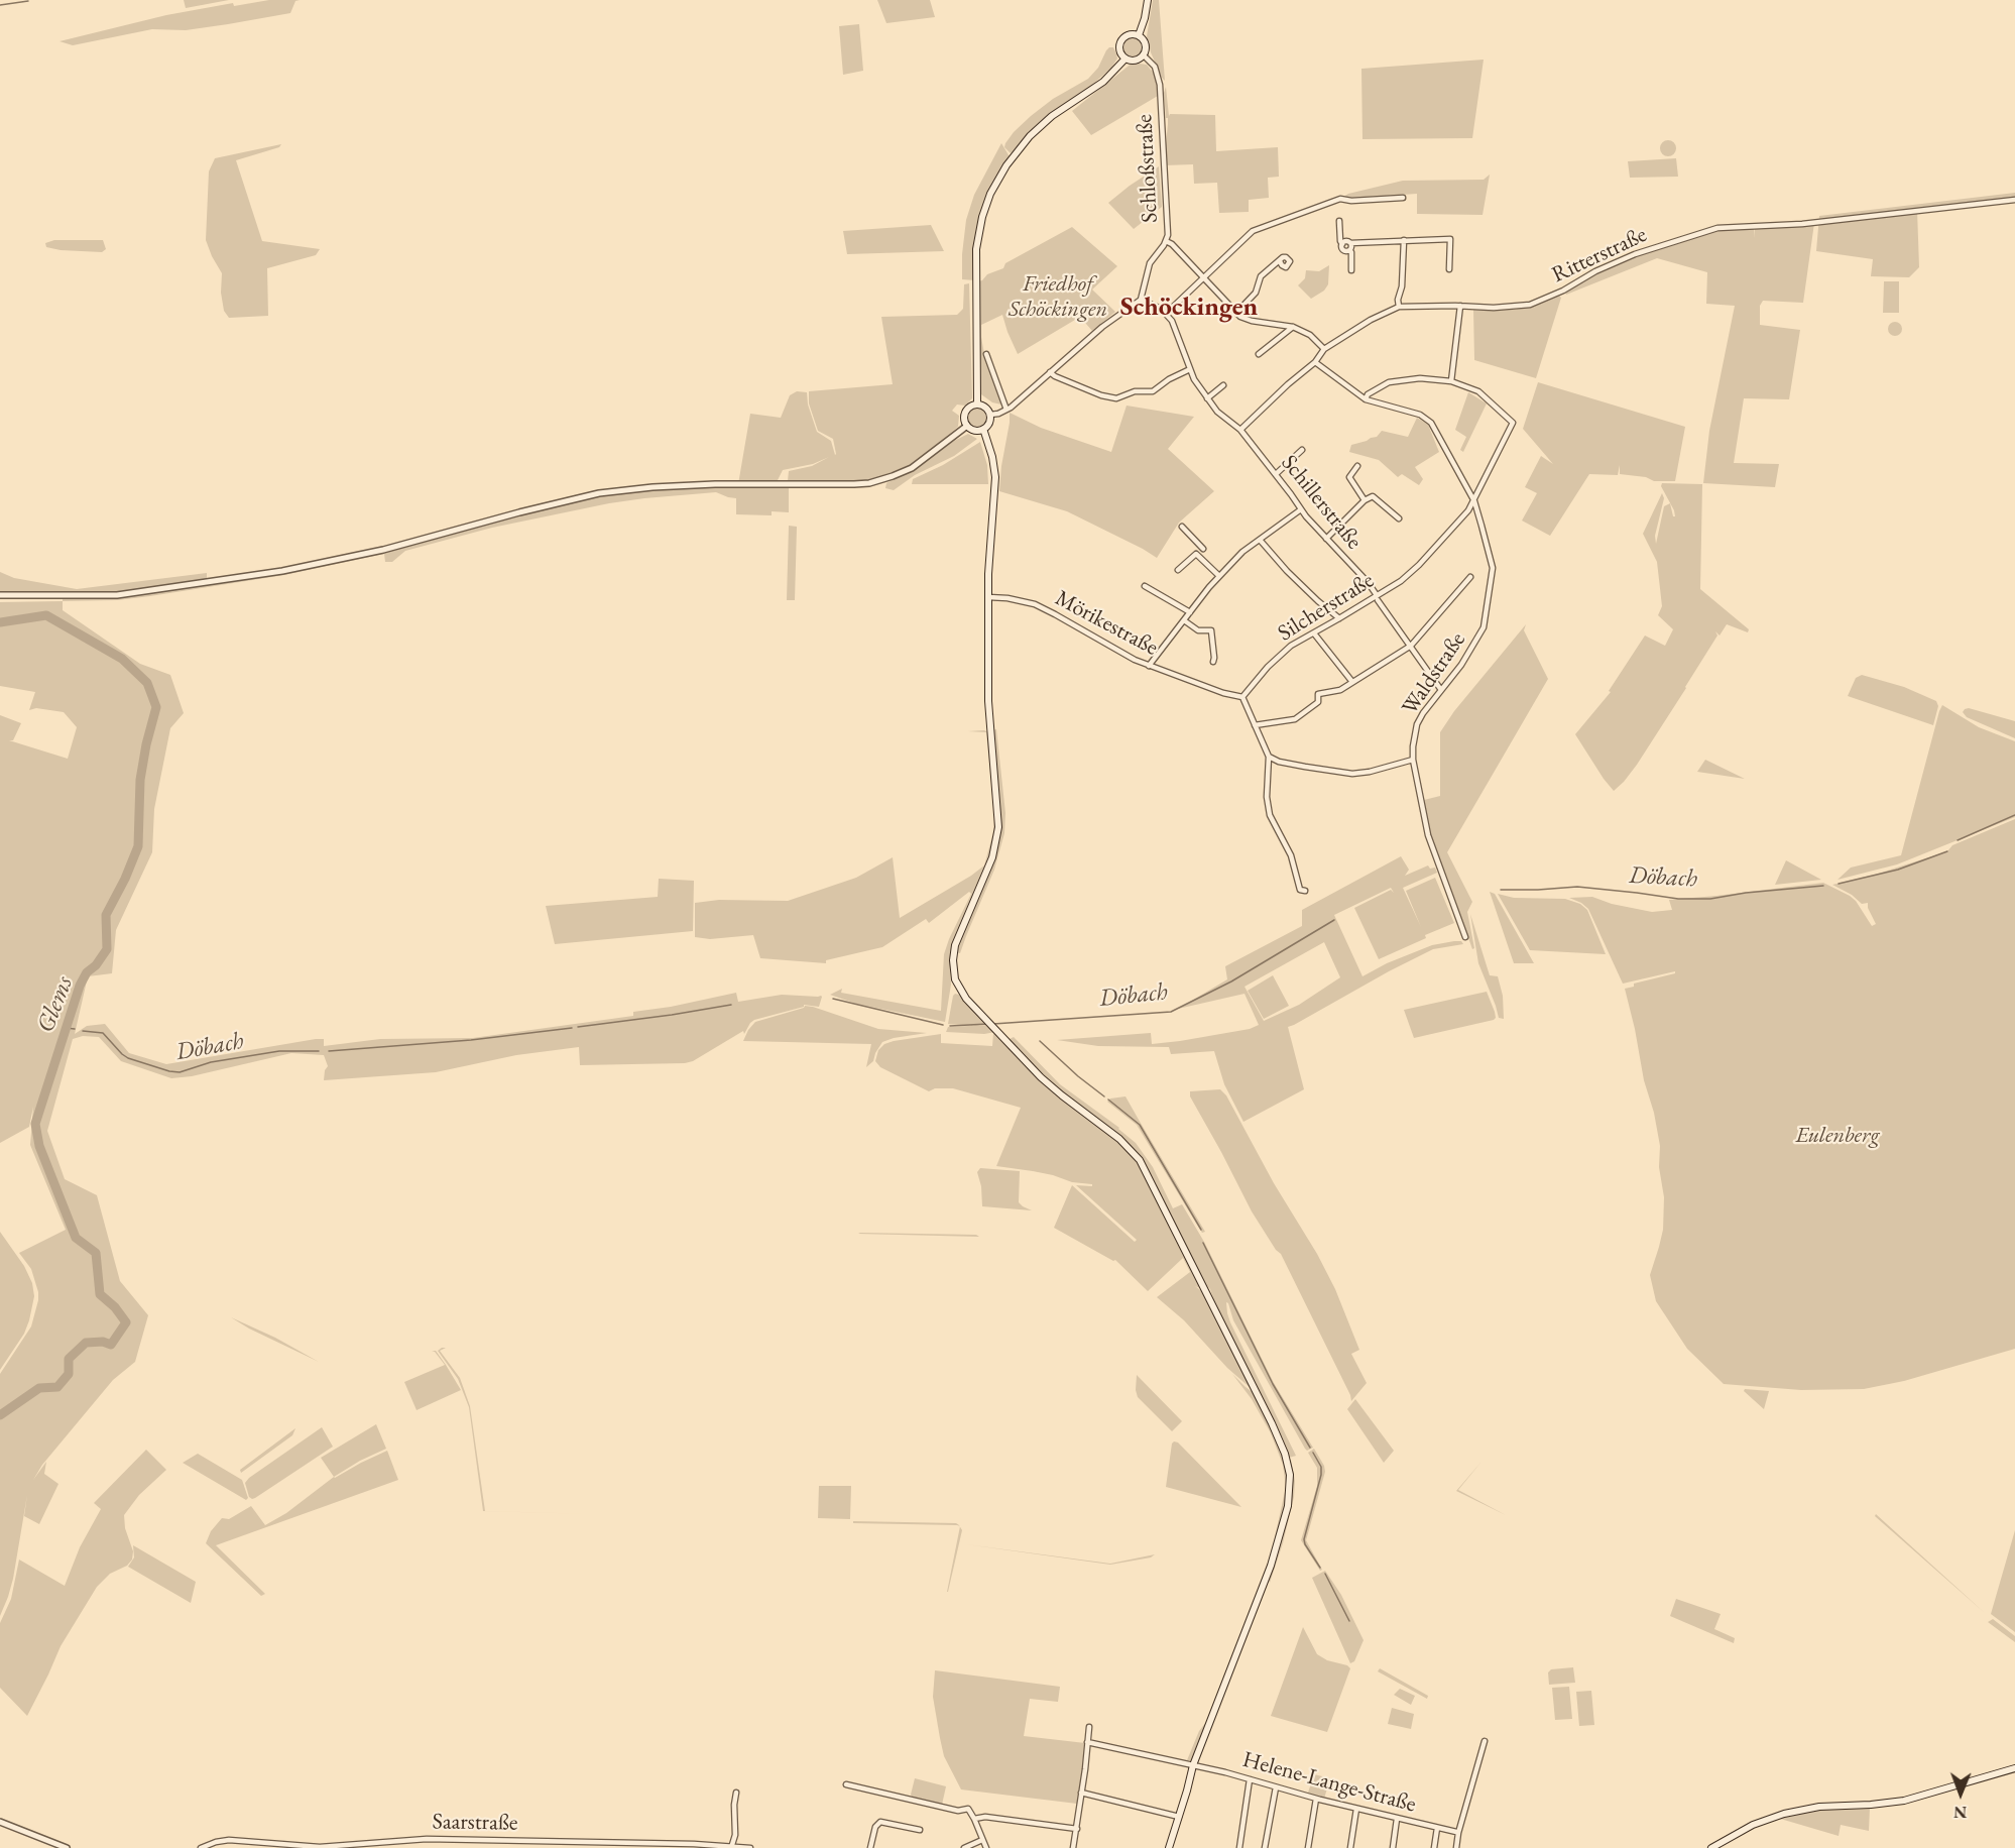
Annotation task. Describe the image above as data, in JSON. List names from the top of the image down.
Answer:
{
  "streets": {
    "street": [
      "Schloßstraße",
      "Ritterstraße",
      "Schillerstraße",
      "Silcherstraße",
      "Mörikestraße",
      "Waldstraße",
      "Helene-Lange-Straße",
      "Saarstraße"
    ]
  },
  "crossings": [
    ["Ritterstraße", "Schillerstraße"],
    ["Ritterstraße", "Waldstraße"],
    ["Schillerstraße", "Silcherstraße"],
    ["Schillerstraße", "Waldstraße"],
    ["Silcherstraße", "Mörikestraße"],
    ["Silcherstraße", "Waldstraße"]
  ],
  "districts": ["Schöckingen"],
  "water": ["Döbach", "Glems"],
  "parks": ["Friedhof Schöckingen", "Eulenberg"],
  "north": "bottom"
}
